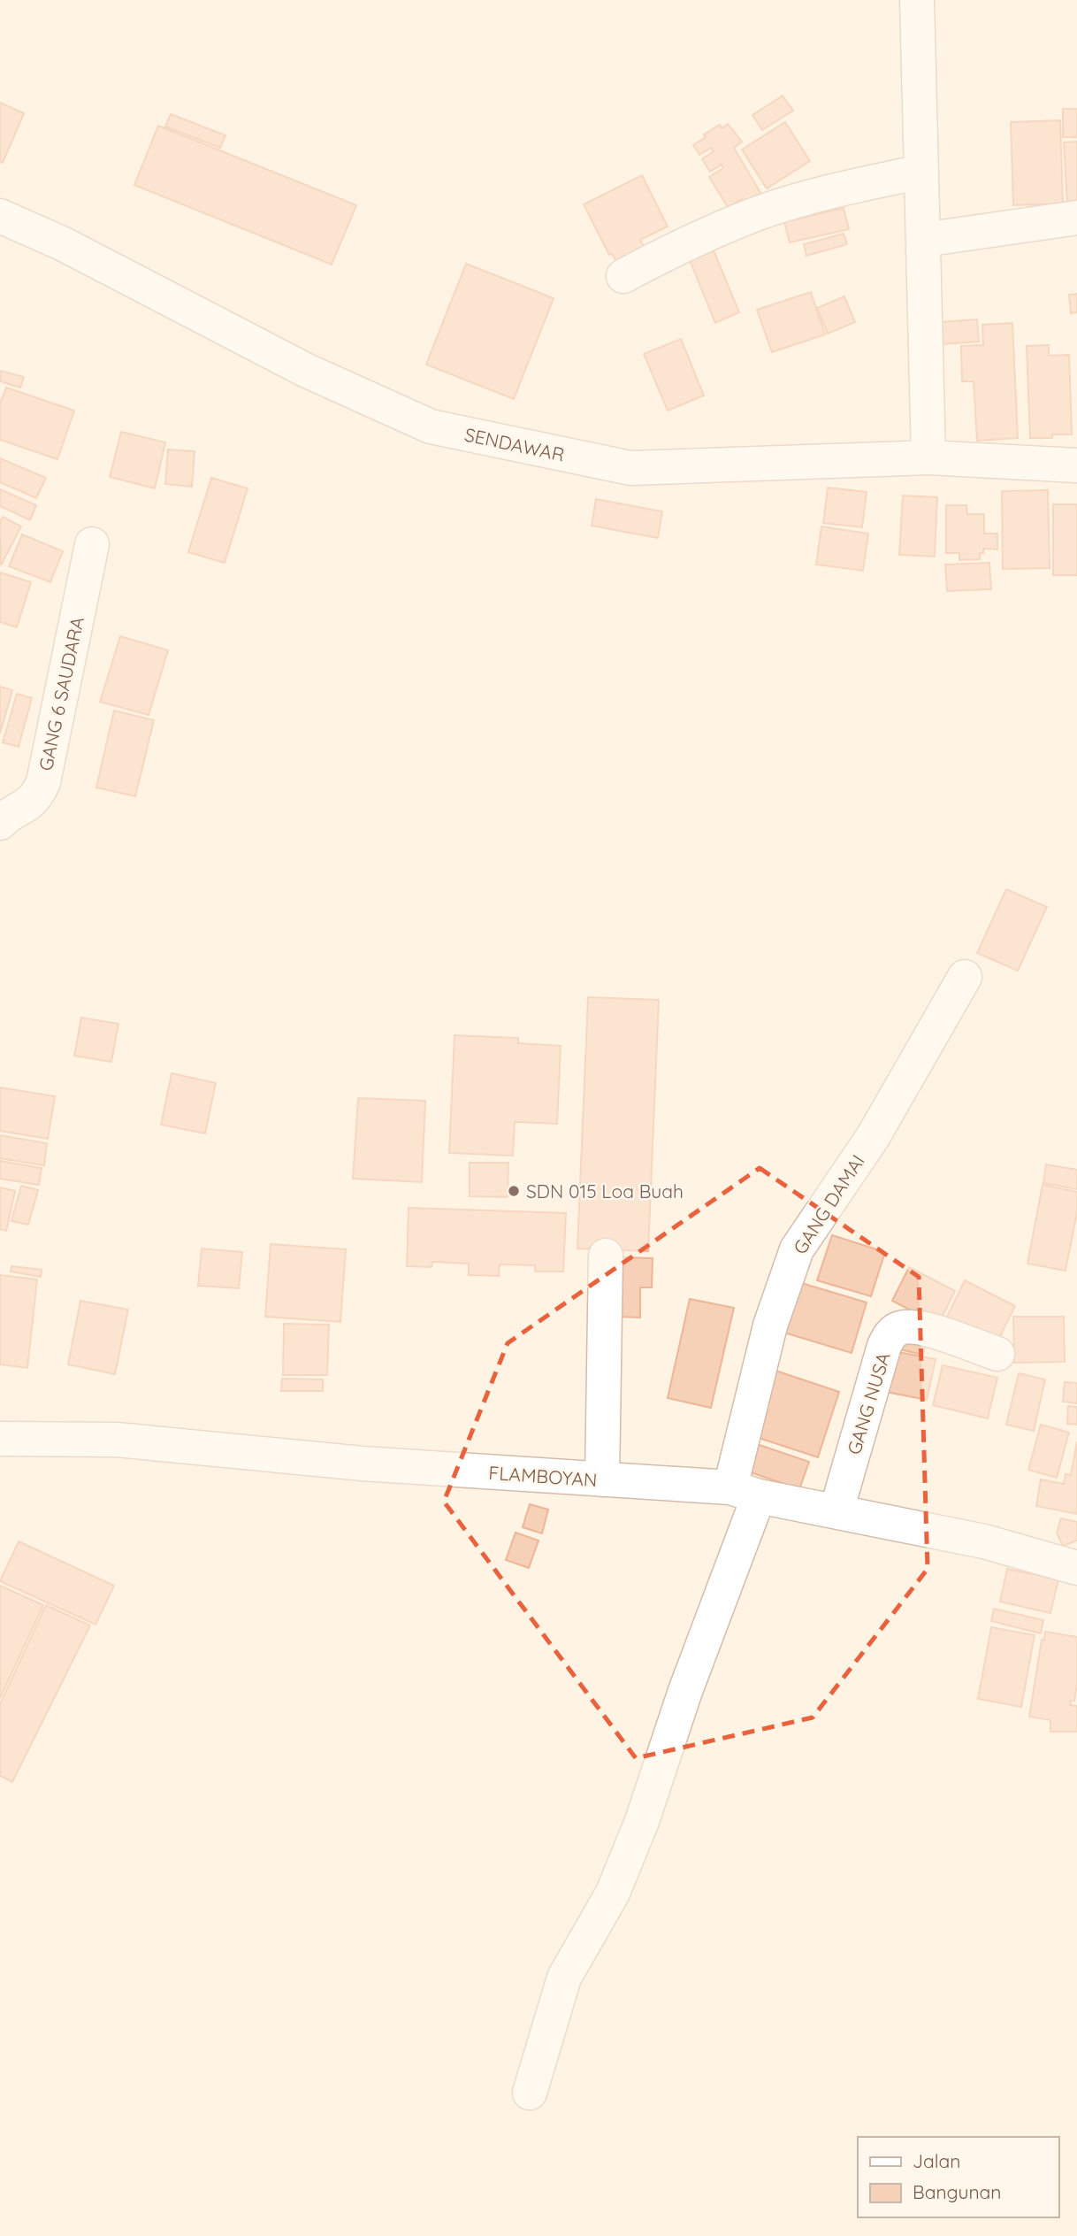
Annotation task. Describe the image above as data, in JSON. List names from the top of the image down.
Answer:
{
  "streets": {
    "street": [
      "SENDAWAR",
      "GANG 6 SAUDARA",
      "GANG DAMAI",
      "GANG NUSA",
      "FLAMBOYAN"
    ]
  },
  "crossings": [
    ["GANG DAMAI", "FLAMBOYAN"],
    ["GANG NUSA", "FLAMBOYAN"]
  ],
  "places": ["SDN 015 Loa Buah"],
  "legend": ["Jalan", "Bangunan"]
}
